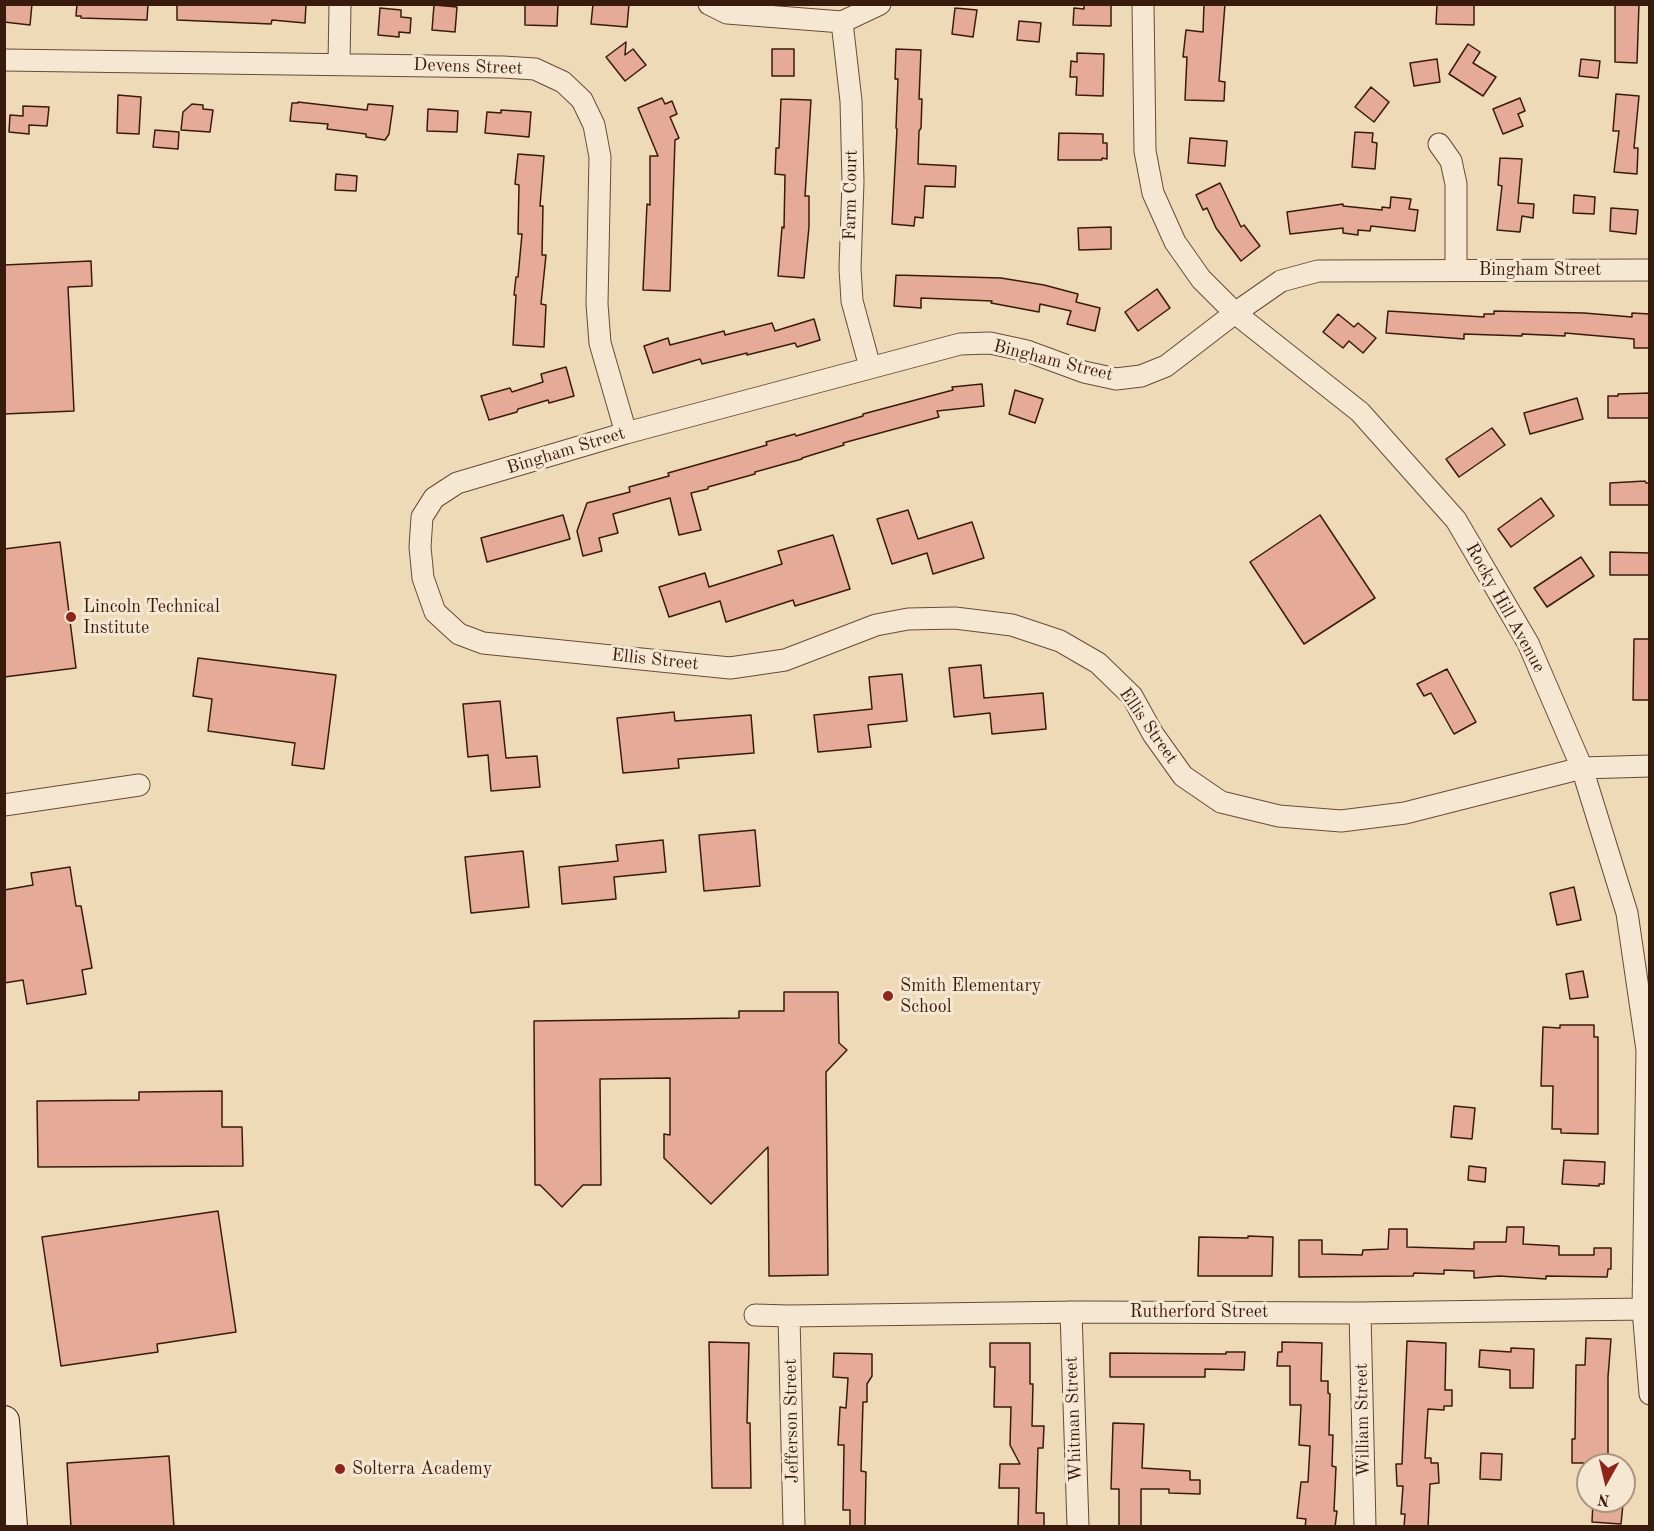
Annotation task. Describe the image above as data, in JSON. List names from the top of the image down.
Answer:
{
  "streets": {
    "street": [
      "Devens Street",
      "Farm Court",
      "Bingham Street",
      "Rocky Hill Avenue",
      "Ellis Street",
      "Rutherford Street",
      "Whitman Street",
      "William Street",
      "Jefferson Street"
    ]
  },
  "crossings": [
    ["Devens Street", "Bingham Street"],
    ["Farm Court", "Bingham Street"],
    ["Bingham Street", "Rocky Hill Avenue"],
    ["Bingham Street", "Ellis Street"],
    ["Rocky Hill Avenue", "Ellis Street"],
    ["Rocky Hill Avenue", "Rutherford Street"],
    ["Rutherford Street", "Whitman Street"],
    ["Rutherford Street", "William Street"],
    ["Rutherford Street", "Jefferson Street"]
  ],
  "places": ["Lincoln Technical Institute", "Smith Elementary School", "Solterra Academy"],
  "north": "bottom"
}
